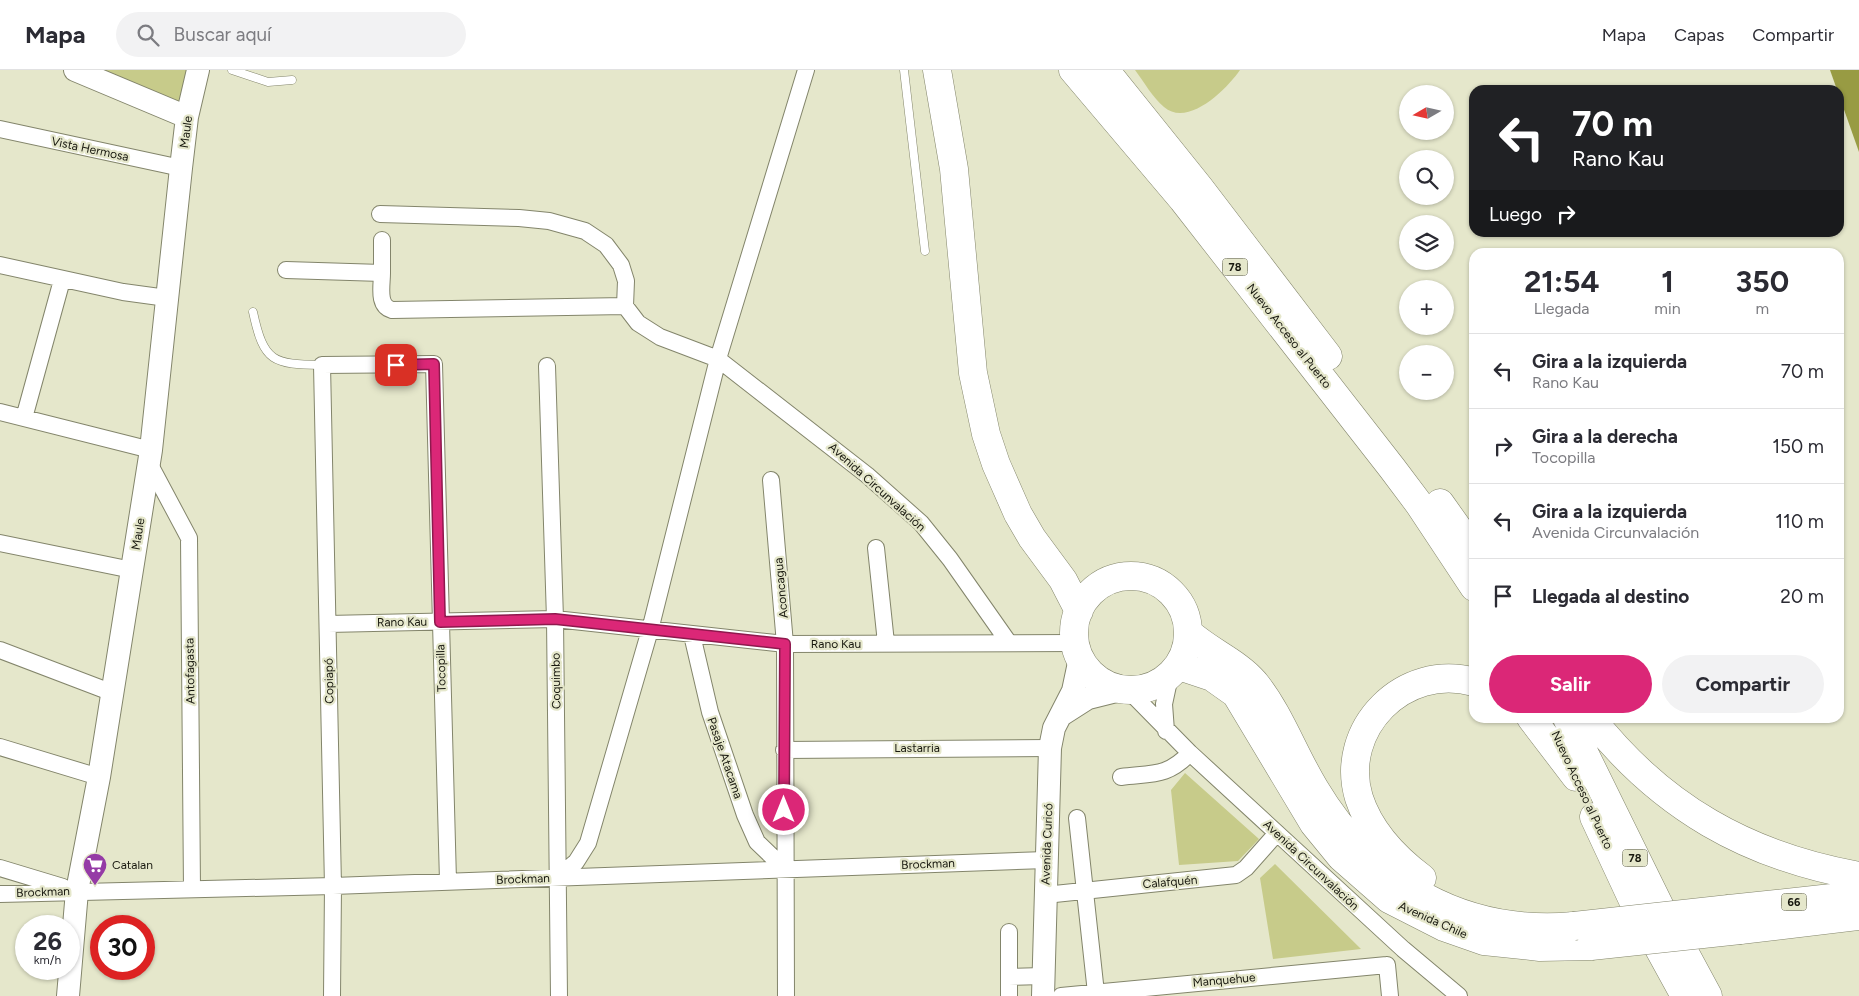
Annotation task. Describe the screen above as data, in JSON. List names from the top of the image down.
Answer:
{
  "streets": {
    "highway": [
      "78",
      "Nuevo Acceso al Puerto",
      "66",
      "Avenida Chile"
    ],
    "street": [
      "Maule",
      "Vista Hermosa",
      "Avenida Circunvalación",
      "Aconcagua",
      "Rano Kau",
      "Tocopilla",
      "Antofagasta",
      "Copiapó",
      "Coquimbo",
      "Lastarria",
      "Pasaje Atacama",
      "Avenida Curicó",
      "Brockman",
      "Calafquén",
      "Manquehue"
    ]
  },
  "crossings": [
    ["Maule", "Vista Hermosa"],
    ["Maule", "Antofagasta"],
    ["Maule", "Brockman"],
    ["Avenida Circunvalación", "Rano Kau"],
    ["Avenida Circunvalación", "Avenida Curicó"],
    ["Avenida Circunvalación", "Calafquén"],
    ["Avenida Circunvalación", "Avenida Chile"],
    ["Aconcagua", "Rano Kau"],
    ["Aconcagua", "Lastarria"],
    ["Aconcagua", "Pasaje Atacama"],
    ["Aconcagua", "Brockman"],
    ["Rano Kau", "Tocopilla"],
    ["Rano Kau", "Copiapó"],
    ["Rano Kau", "Coquimbo"],
    ["Rano Kau", "Pasaje Atacama"],
    ["Rano Kau", "Avenida Curicó"],
    ["Rano Kau", "Avenida Chile"],
    ["Tocopilla", "Copiapó"],
    ["Tocopilla", "Brockman"],
    ["Antofagasta", "Brockman"],
    ["Copiapó", "Brockman"],
    ["Coquimbo", "Brockman"],
    ["Lastarria", "Avenida Curicó"],
    ["Pasaje Atacama", "Brockman"],
    ["Avenida Curicó", "Brockman"],
    ["Avenida Curicó", "Calafquén"],
    ["Avenida Curicó", "Avenida Chile"]
  ],
  "places": {
    "supermarket": ["Catalan"]
  },
  "north": "left",
  "page": {
    "header": "Mapa",
    "search": "Buscar aquí",
    "nav": ["Mapa", "Capas", "Compartir"],
    "map_buttons": ["+", "−"],
    "turn": ["70 m", "Rano Kau"],
    "then": "Luego",
    "eta": [
      "21:54",
      "Llegada",
      "1",
      "min",
      "350",
      "m"
    ],
    "list": [
      {
        "name": "Gira a la izquierda",
        "note": "Rano Kau",
        "value": "70 m"
      },
      {
        "name": "Gira a la derecha",
        "note": "Tocopilla",
        "value": "150 m"
      },
      {
        "name": "Gira a la izquierda",
        "note": "Avenida Circunvalación",
        "value": "110 m"
      },
      {
        "name": "Llegada al destino",
        "value": "20 m"
      }
    ],
    "buttons": ["Salir", "Compartir"],
    "speed": "26 km/h",
    "limit": "30"
  }
}
